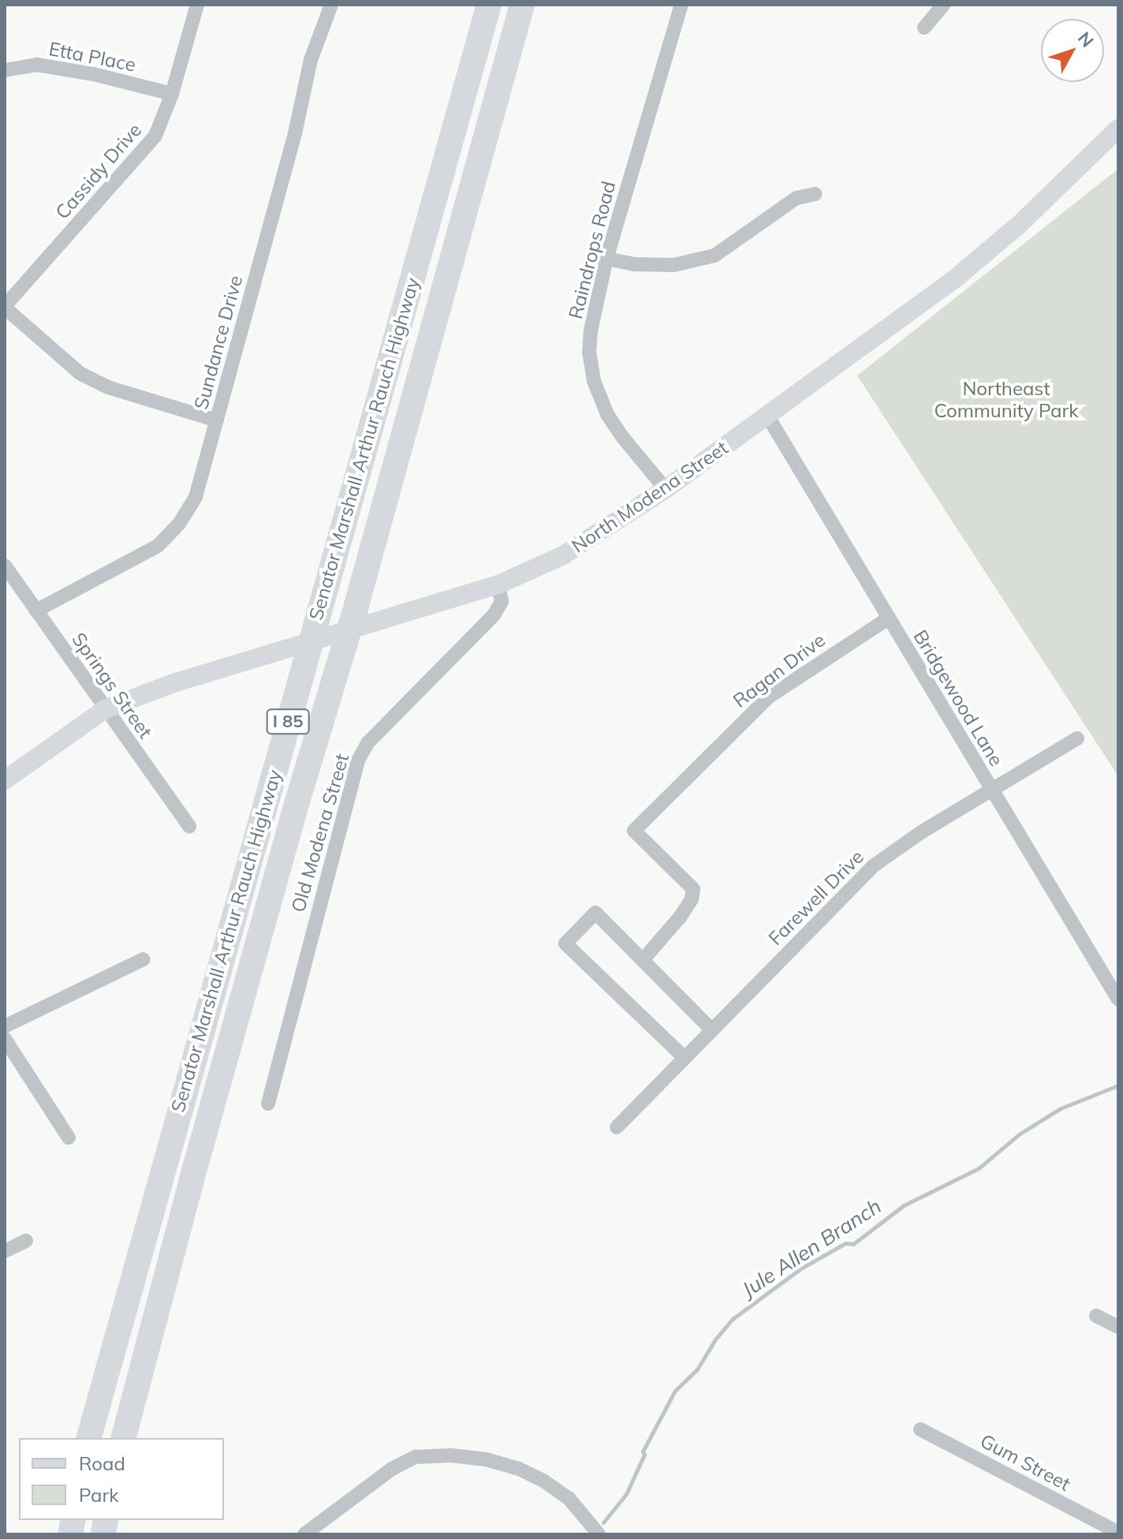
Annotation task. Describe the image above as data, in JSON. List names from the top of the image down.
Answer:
{
  "streets": {
    "highway": ["Senator Marshall Arthur Rauch Highway", "I 85"],
    "street": [
      "Etta Place",
      "Cassidy Drive",
      "Raindrops Road",
      "Sundance Drive",
      "North Modena Street",
      "Ragan Drive",
      "Springs Street",
      "Bridgewood Lane",
      "Old Modena Street",
      "Farewell Drive",
      "Gum Street"
    ]
  },
  "crossings": [
    ["Etta Place", "Cassidy Drive"],
    ["Raindrops Road", "North Modena Street"],
    ["Sundance Drive", "Springs Street"],
    ["North Modena Street", "Springs Street"],
    ["North Modena Street", "Bridgewood Lane"],
    ["North Modena Street", "Old Modena Street"],
    ["Ragan Drive", "Bridgewood Lane"],
    ["Bridgewood Lane", "Farewell Drive"]
  ],
  "water": ["Jule Allen Branch"],
  "parks": ["Northeast Community Park"],
  "legend": ["Road", "Park"],
  "north": "top right"
}
